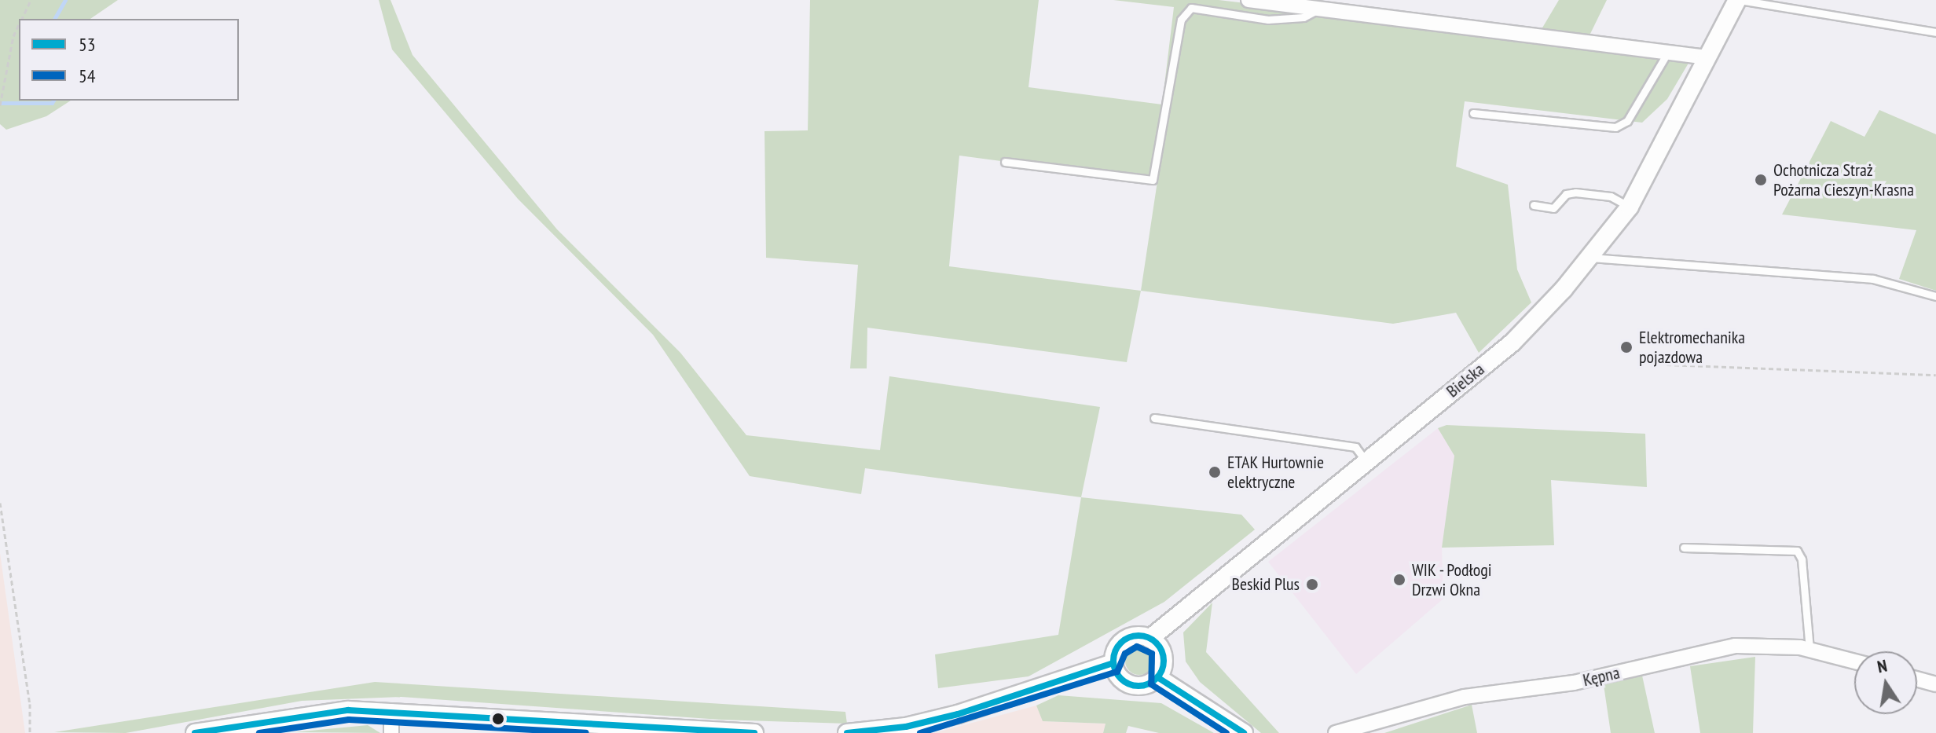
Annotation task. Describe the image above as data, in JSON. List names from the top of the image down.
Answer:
{
  "streets": {
    "street": ["Bielska", "Kępna"]
  },
  "places": [
    "Ochotnicza Straż Pożarna Cieszyn-Krasna",
    "Elektromechanika pojazdowa",
    "ETAK Hurtownie elektryczne",
    "WIK - Podłogi Drzwi Okna",
    "Beskid Plus"
  ],
  "lines": ["transit line 53", "transit line 54"],
  "legend": ["53", "54"],
  "north": "top"
}
